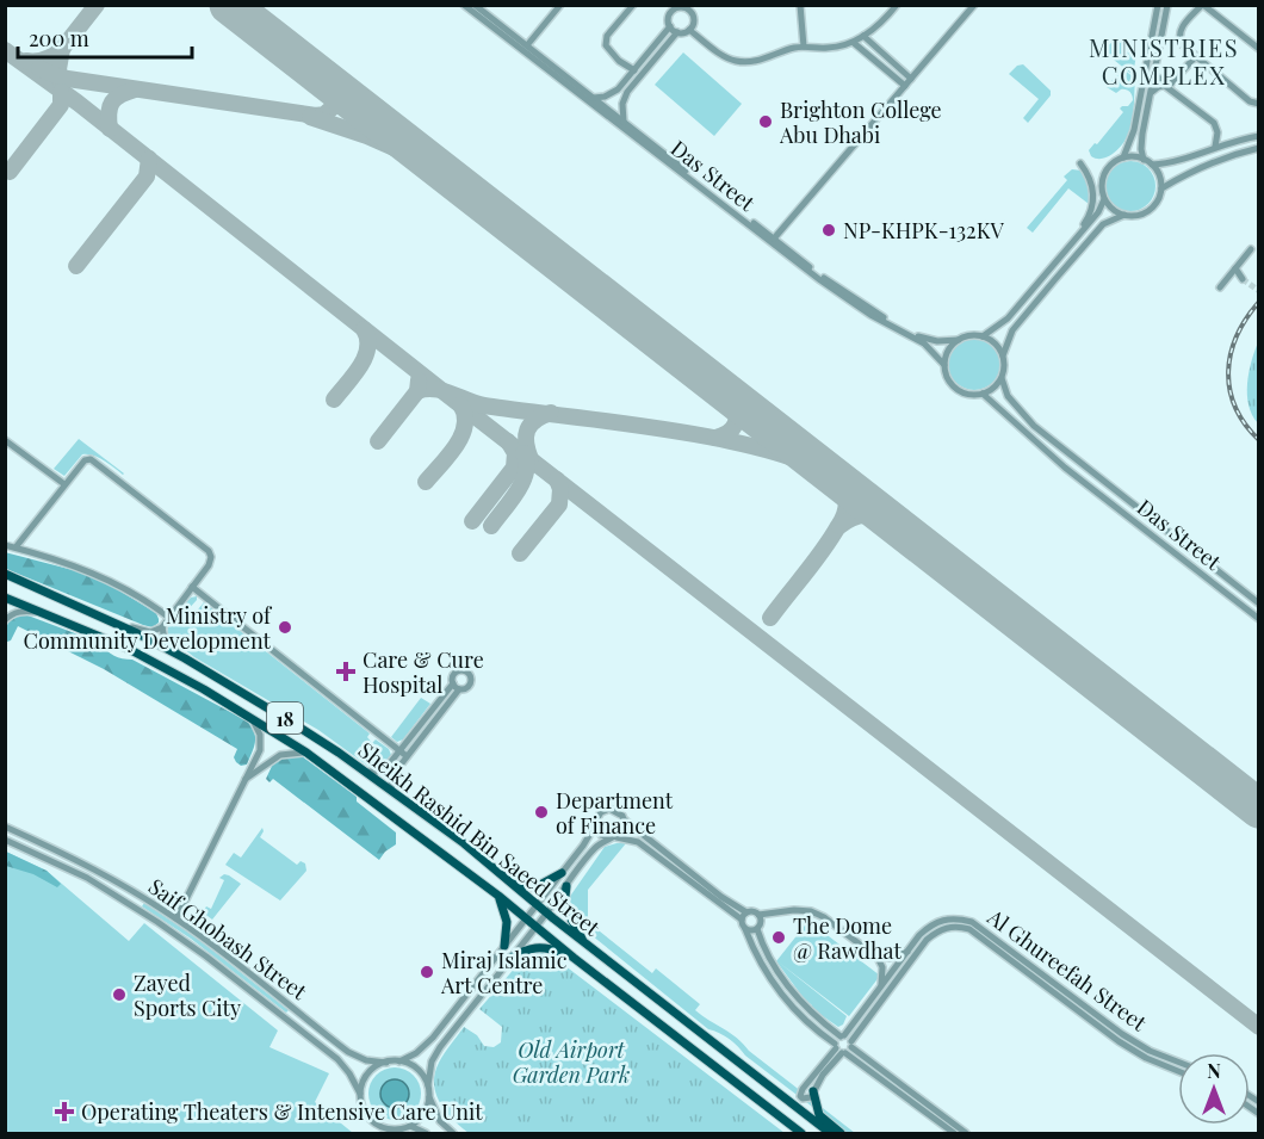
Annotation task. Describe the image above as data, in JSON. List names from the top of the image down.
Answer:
{
  "streets": {
    "main road": ["18", "Sheikh Rashid Bin Saeed Street"],
    "street": ["Das Street", "Saif Ghobash Street", "Al Ghureefah Street"]
  },
  "districts": ["MINISTRIES COMPLEX"],
  "parks": ["Old Airport Garden Park"],
  "places": {
    "other": [
      "Brighton College Abu Dhabi",
      "NP-KHPK-132KV",
      "Ministry of Community Development",
      "Department of Finance",
      "The Dome @ Rawdhat",
      "Miraj Islamic Art Centre",
      "Zayed Sports City"
    ],
    "health": ["Care & Cure Hospital", "Operating Theaters & Intensive Care Unit"]
  },
  "scale_bar": "200 m",
  "north": "top"
}
